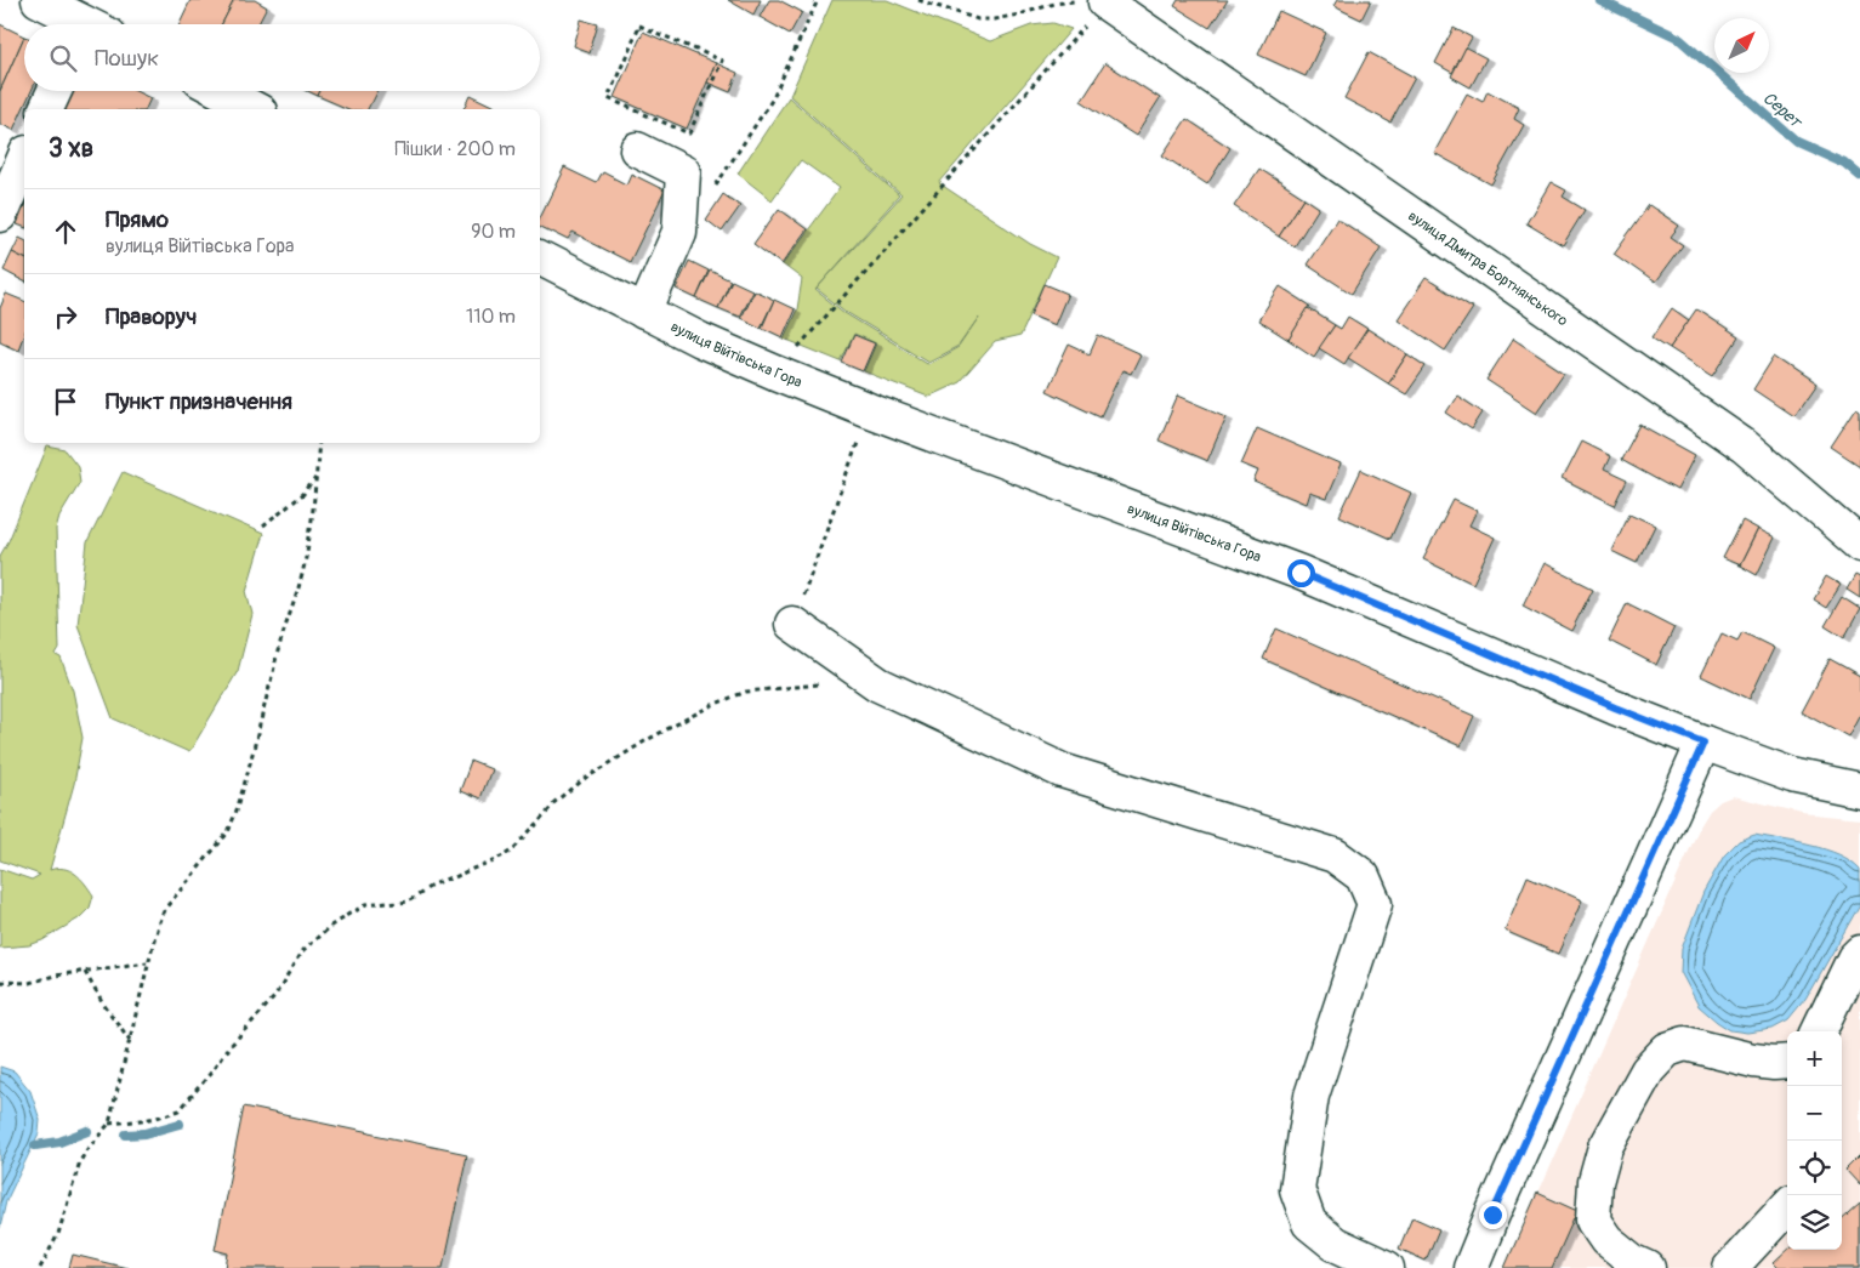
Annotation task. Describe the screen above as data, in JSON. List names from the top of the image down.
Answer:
{
  "streets": {
    "street": ["вулиця Дмитра Бортнянського", "вулиця Війтівська Гора"]
  },
  "water": ["Серет"],
  "north": "top right",
  "page": {
    "search": "Пошук",
    "heading": ["3 хв", "Пішки · 200 m"],
    "list": [
      ["Прямо", "вулиця Війтівська Гора", "90 m"],
      ["Праворуч", "110 m"],
      "Пункт призначення"
    ],
    "map_buttons": ["+", "−"]
  }
}
